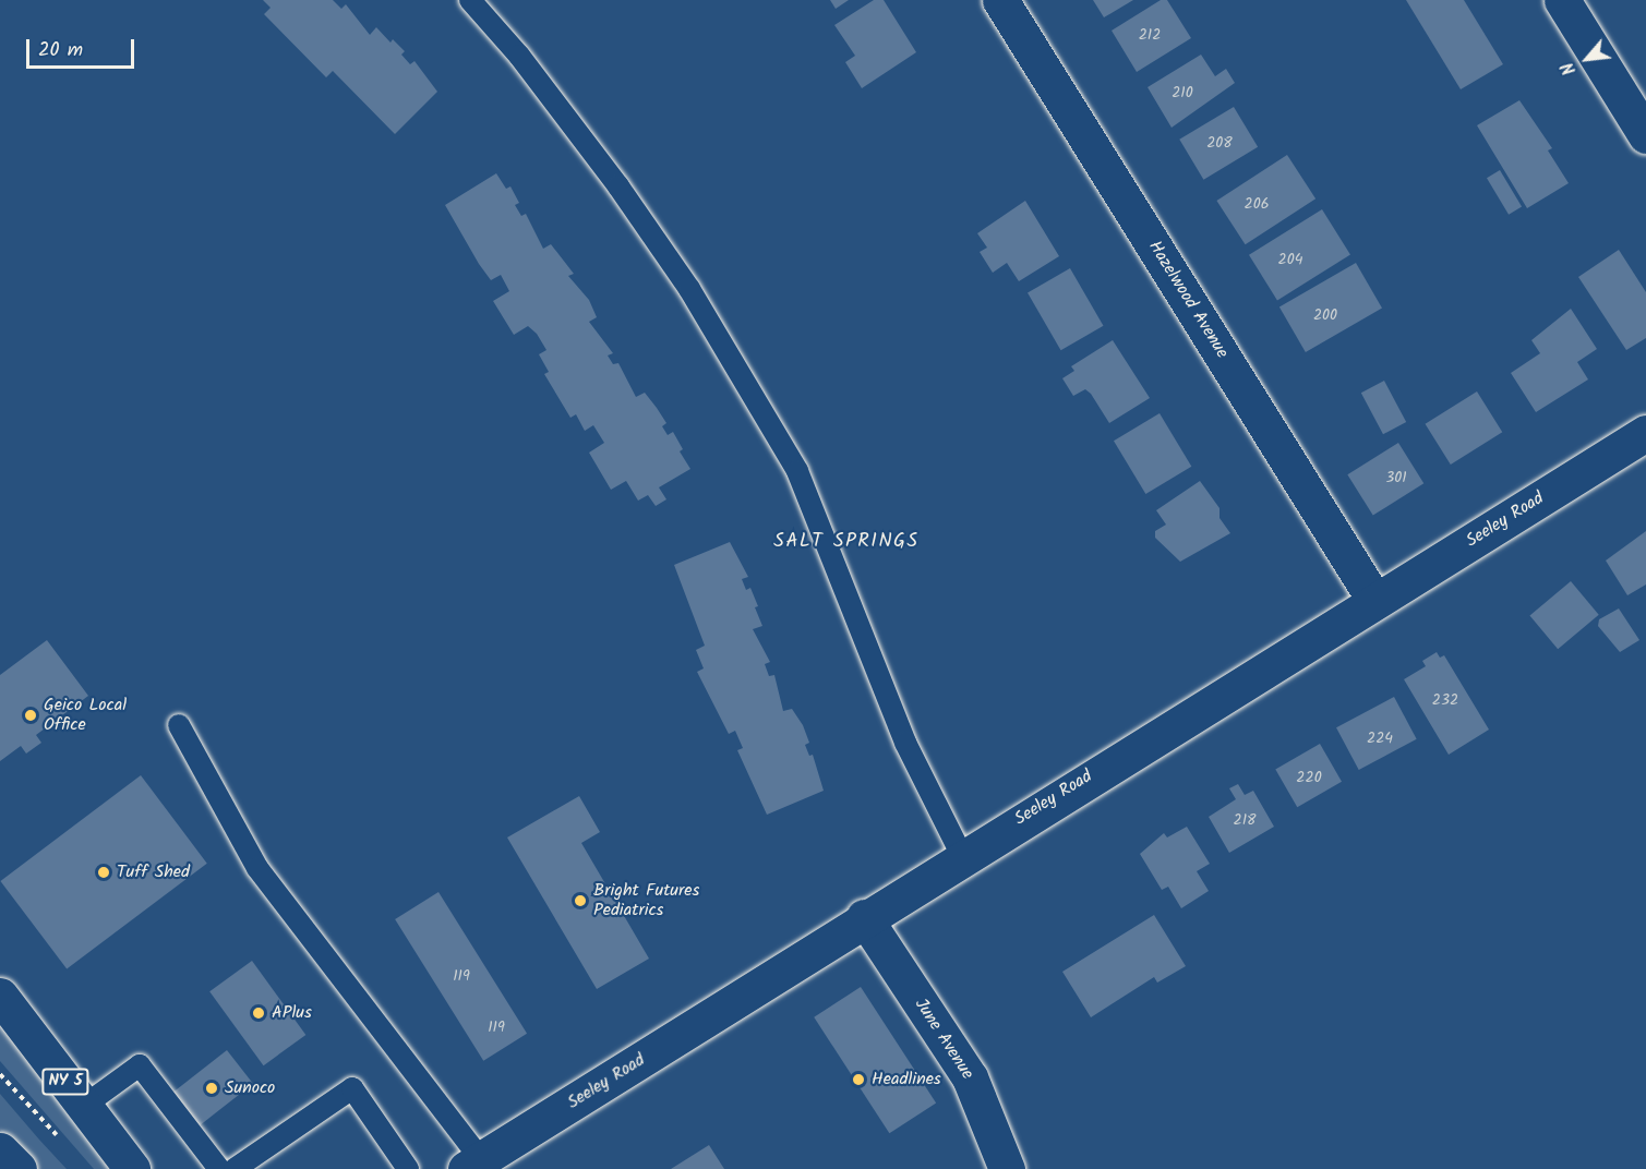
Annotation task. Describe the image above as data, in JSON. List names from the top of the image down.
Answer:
{
  "streets": {
    "street": [
      "Hazelwood Avenue",
      "Seeley Road",
      "June Avenue",
      "NY 5"
    ]
  },
  "crossings": [
    ["Hazelwood Avenue", "Seeley Road"],
    ["Seeley Road", "June Avenue"]
  ],
  "districts": ["SALT SPRINGS"],
  "places": [
    "Geico Local Office",
    "Tuff Shed",
    "Bright Futures Pediatrics",
    "APlus",
    "Headlines",
    "Sunoco"
  ],
  "house_numbers": [
    "212",
    "210",
    "208",
    "206",
    "204",
    "200",
    "301",
    "232",
    "224",
    "220",
    "218",
    "119",
    "119"
  ],
  "scale_bar": "20 m",
  "north": "bottom left"
}
